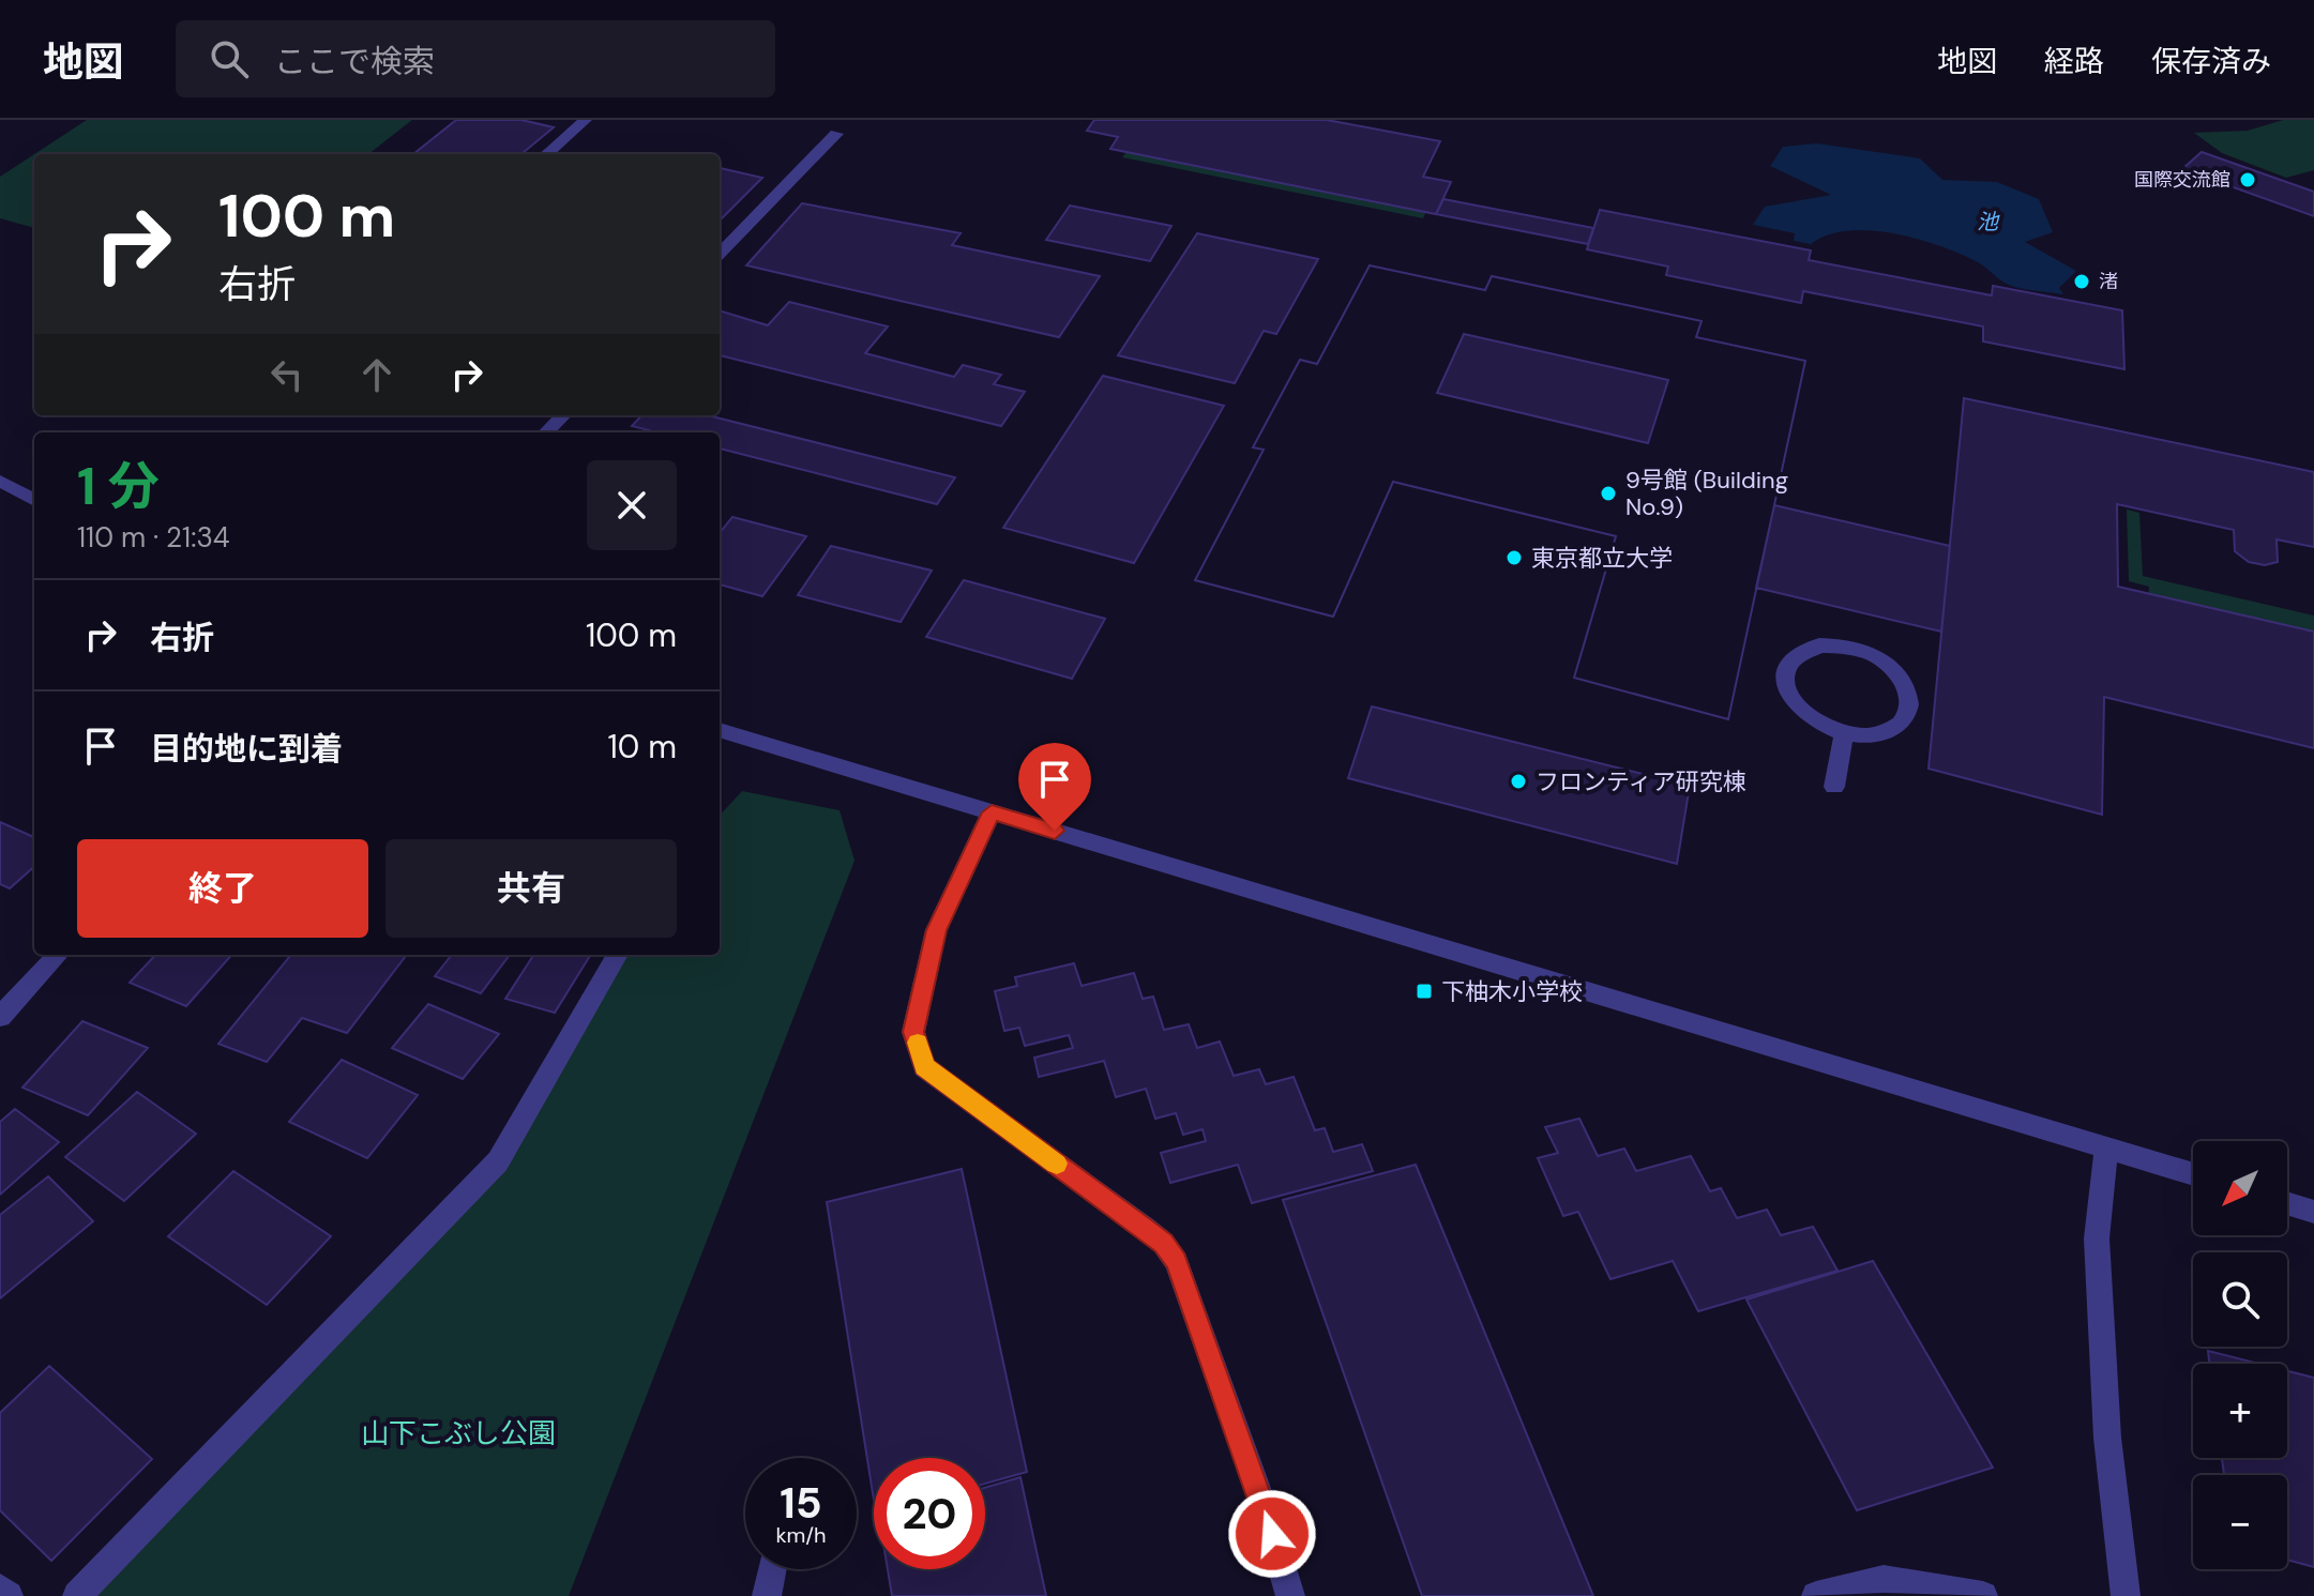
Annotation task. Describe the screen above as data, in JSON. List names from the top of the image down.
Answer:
{
  "water": ["池"],
  "parks": ["山下こぶし公園"],
  "places": {
    "other": [
      "国際交流館",
      "渚",
      "9号館 (Building No.9)",
      "東京都立大学",
      "フロンティア研究棟"
    ],
    "transit": ["下柚木小学校"]
  },
  "north": "bottom left",
  "page": {
    "header": "地図",
    "search": "ここで検索",
    "nav": ["地図", "経路", "保存済み"],
    "turn": ["100 m", "右折"],
    "heading": ["1 分", "110 m · 21:34"],
    "list": [
      {
        "name": "右折",
        "value": "100 m"
      },
      {
        "name": "目的地に到着",
        "value": "10 m"
      }
    ],
    "buttons": ["終了", "共有"],
    "map_buttons": ["+", "−"],
    "speed": "15 km/h",
    "limit": "20"
  }
}
